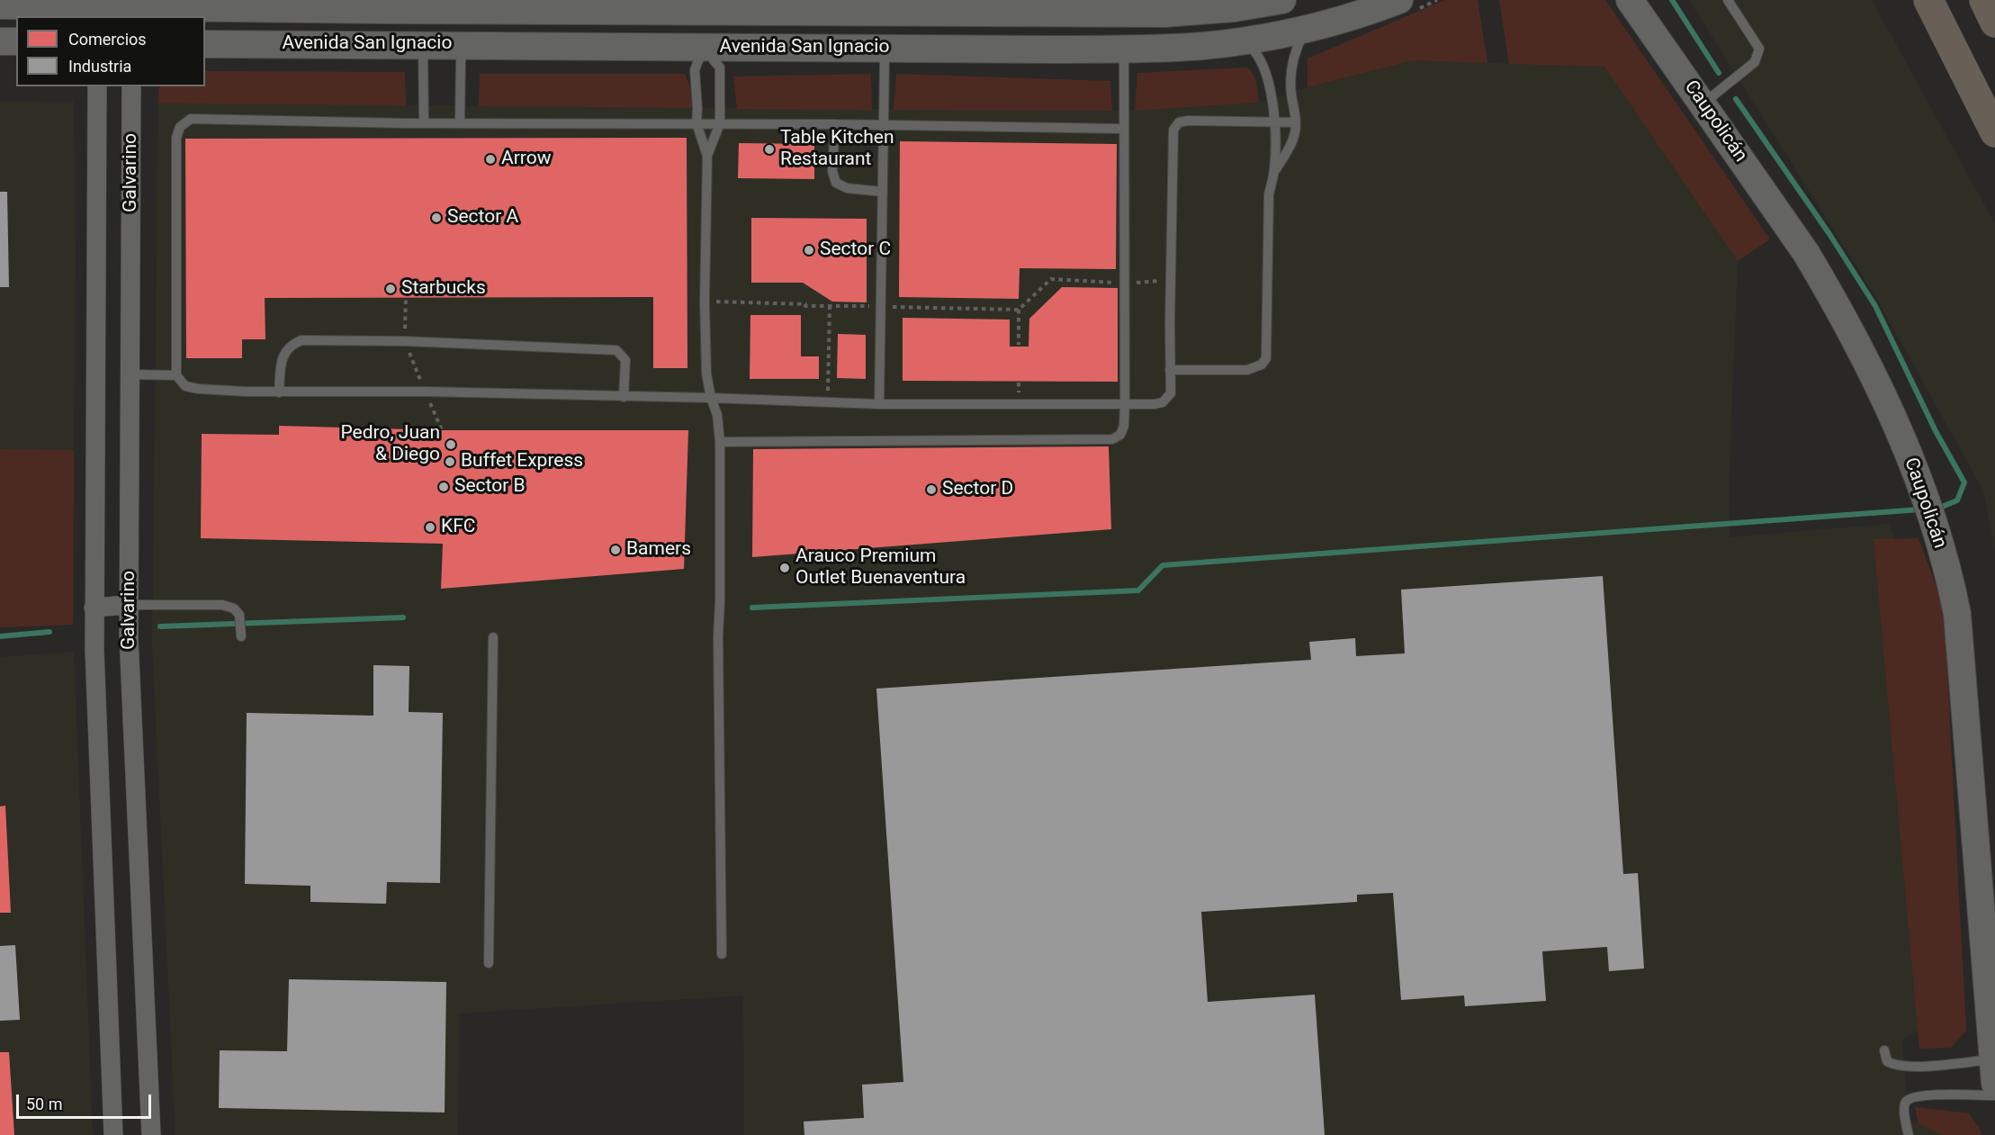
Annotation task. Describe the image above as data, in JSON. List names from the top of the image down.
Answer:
{
  "streets": {
    "main road": ["Avenida San Ignacio", "Caupolicán"],
    "street": ["Galvarino"]
  },
  "places": [
    "Table Kitchen Restaurant",
    "Arrow",
    "Sector A",
    "Sector C",
    "Starbucks",
    "Pedro, Juan & Diego",
    "Buffet Express",
    "Sector B",
    "Sector D",
    "KFC",
    "Bamers",
    "Arauco Premium Outlet Buenaventura"
  ],
  "legend": ["Comercios", "Industria"],
  "scale_bar": "50 m"
}
